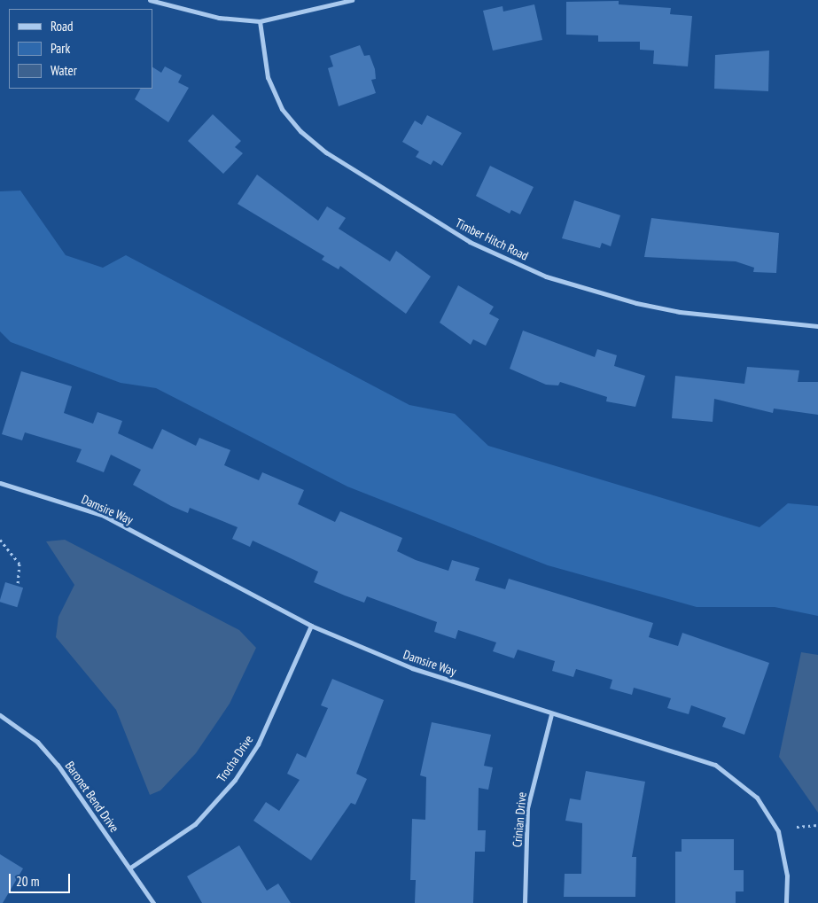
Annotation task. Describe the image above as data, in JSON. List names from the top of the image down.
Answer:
{
  "streets": {
    "street": [
      "Timber Hitch Road",
      "Damsire Way",
      "Trocha Drive",
      "Baronet Bend Drive",
      "Crinian Drive"
    ]
  },
  "crossings": [
    ["Damsire Way", "Trocha Drive"],
    ["Damsire Way", "Crinian Drive"],
    ["Trocha Drive", "Baronet Bend Drive"]
  ],
  "legend": ["Road", "Park", "Water"],
  "scale_bar": "20 m"
}
